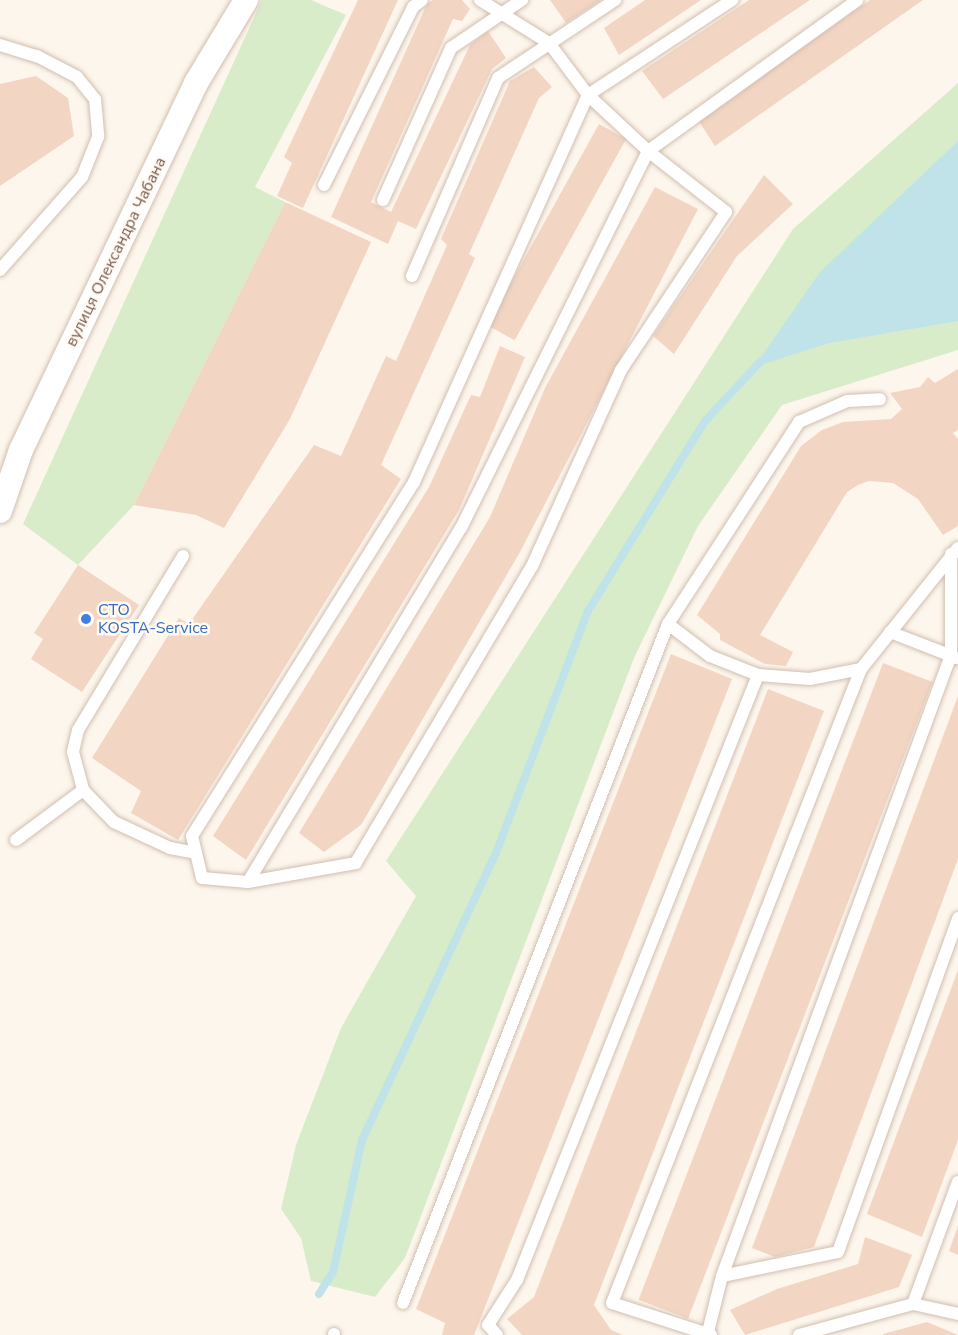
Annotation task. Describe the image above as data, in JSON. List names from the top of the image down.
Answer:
{
  "streets": {
    "street": ["вулиця Олександра Чабана"]
  },
  "places": ["СТО KOSTA-Service"]
}
